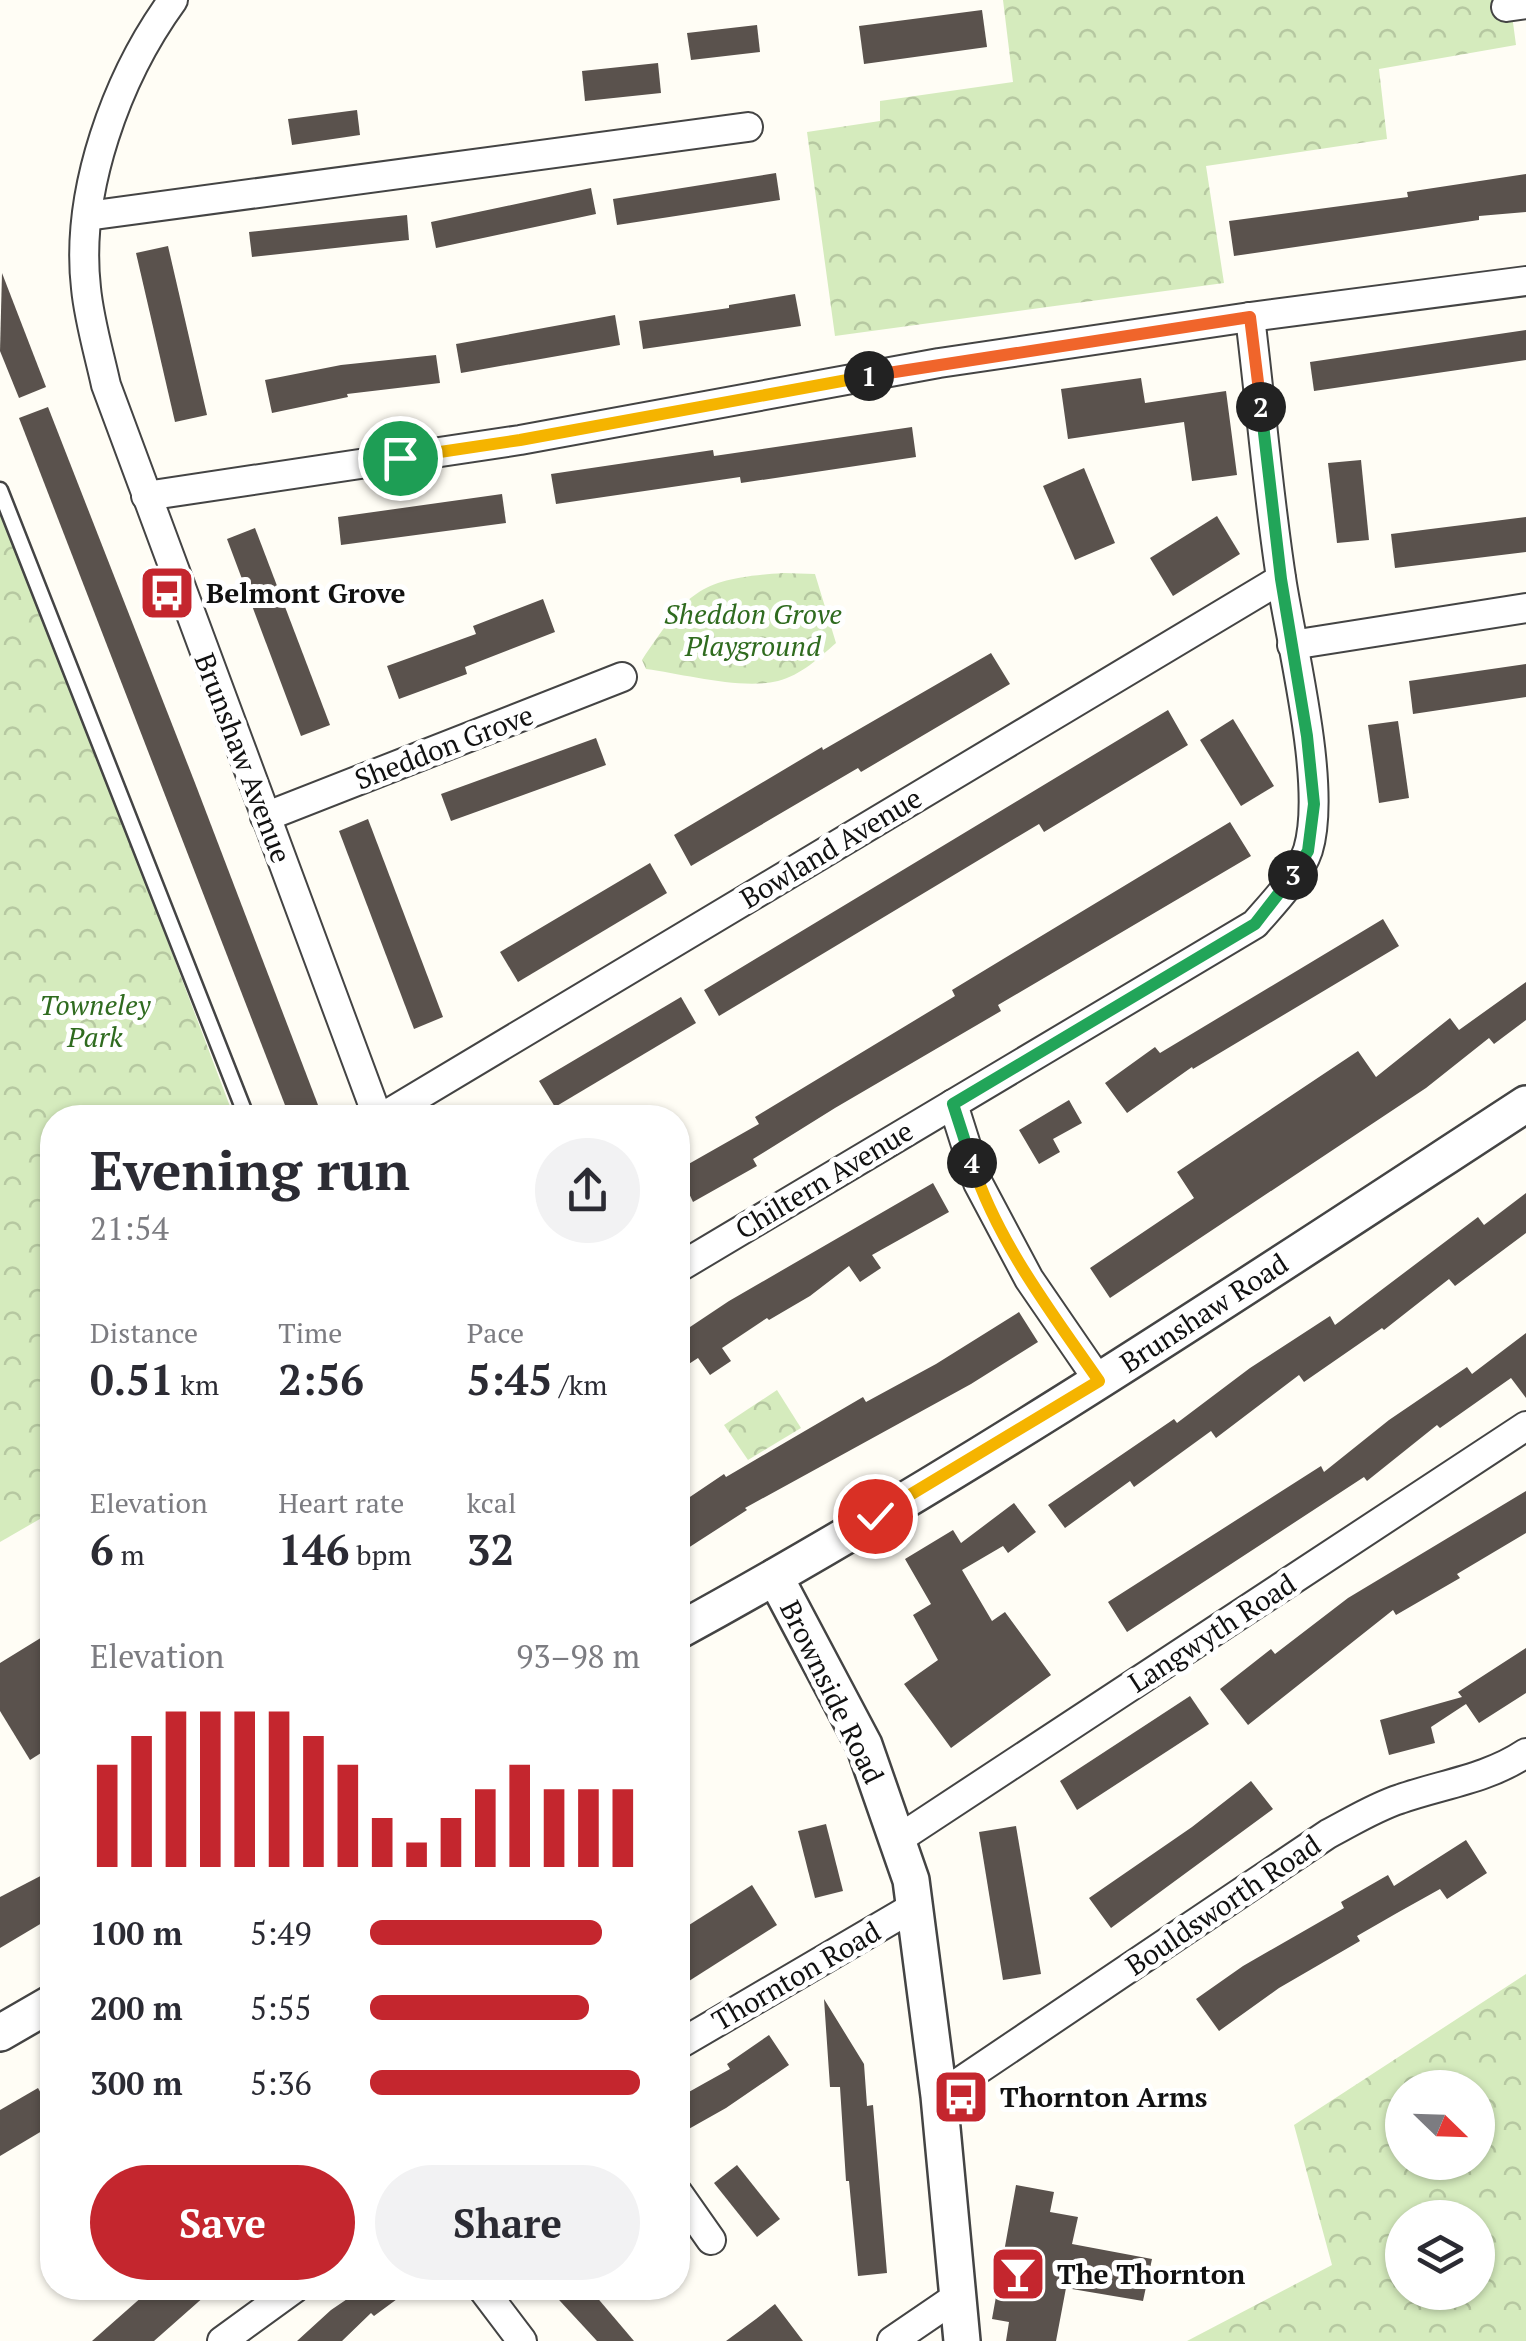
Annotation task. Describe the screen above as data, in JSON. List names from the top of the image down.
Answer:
{
  "streets": {
    "street": [
      "Sheddon Grove",
      "Brunshaw Avenue",
      "Bowland Avenue",
      "Chiltern Avenue",
      "Brunshaw Road",
      "Langwyth Road",
      "Brownside Road",
      "Bouldsworth Road",
      "Thornton Road"
    ]
  },
  "crossings": [
    ["Sheddon Grove", "Brunshaw Avenue"],
    ["Bowland Avenue", "Chiltern Avenue"],
    ["Brunshaw Road", "Brownside Road"],
    ["Langwyth Road", "Brownside Road"],
    ["Brownside Road", "Bouldsworth Road"],
    ["Brownside Road", "Thornton Road"]
  ],
  "parks": ["Sheddon Grove Playground", "Towneley Park"],
  "places": {
    "bus stop": ["Belmont Grove", "Thornton Arms"],
    "bar": ["The Thornton"]
  },
  "north": "bottom right",
  "page": {
    "pins": [
      "1",
      "2",
      "3",
      "4"
    ],
    "heading": ["Evening run", "21:54"],
    "stats": [
      ["Distance", "0.51 km"],
      ["Time", "2:56"],
      ["Pace", "5:45 /km"],
      ["Elevation", "6 m"],
      ["Heart rate", "146 bpm"],
      ["kcal", "32"]
    ],
    "chart": ["Elevation", "93–98 m"],
    "list": [
      {
        "name": "100 m",
        "note": "5:49"
      },
      {
        "name": "200 m",
        "note": "5:55"
      },
      {
        "name": "300 m",
        "note": "5:36"
      }
    ],
    "buttons": ["Save", "Share"]
  }
}
